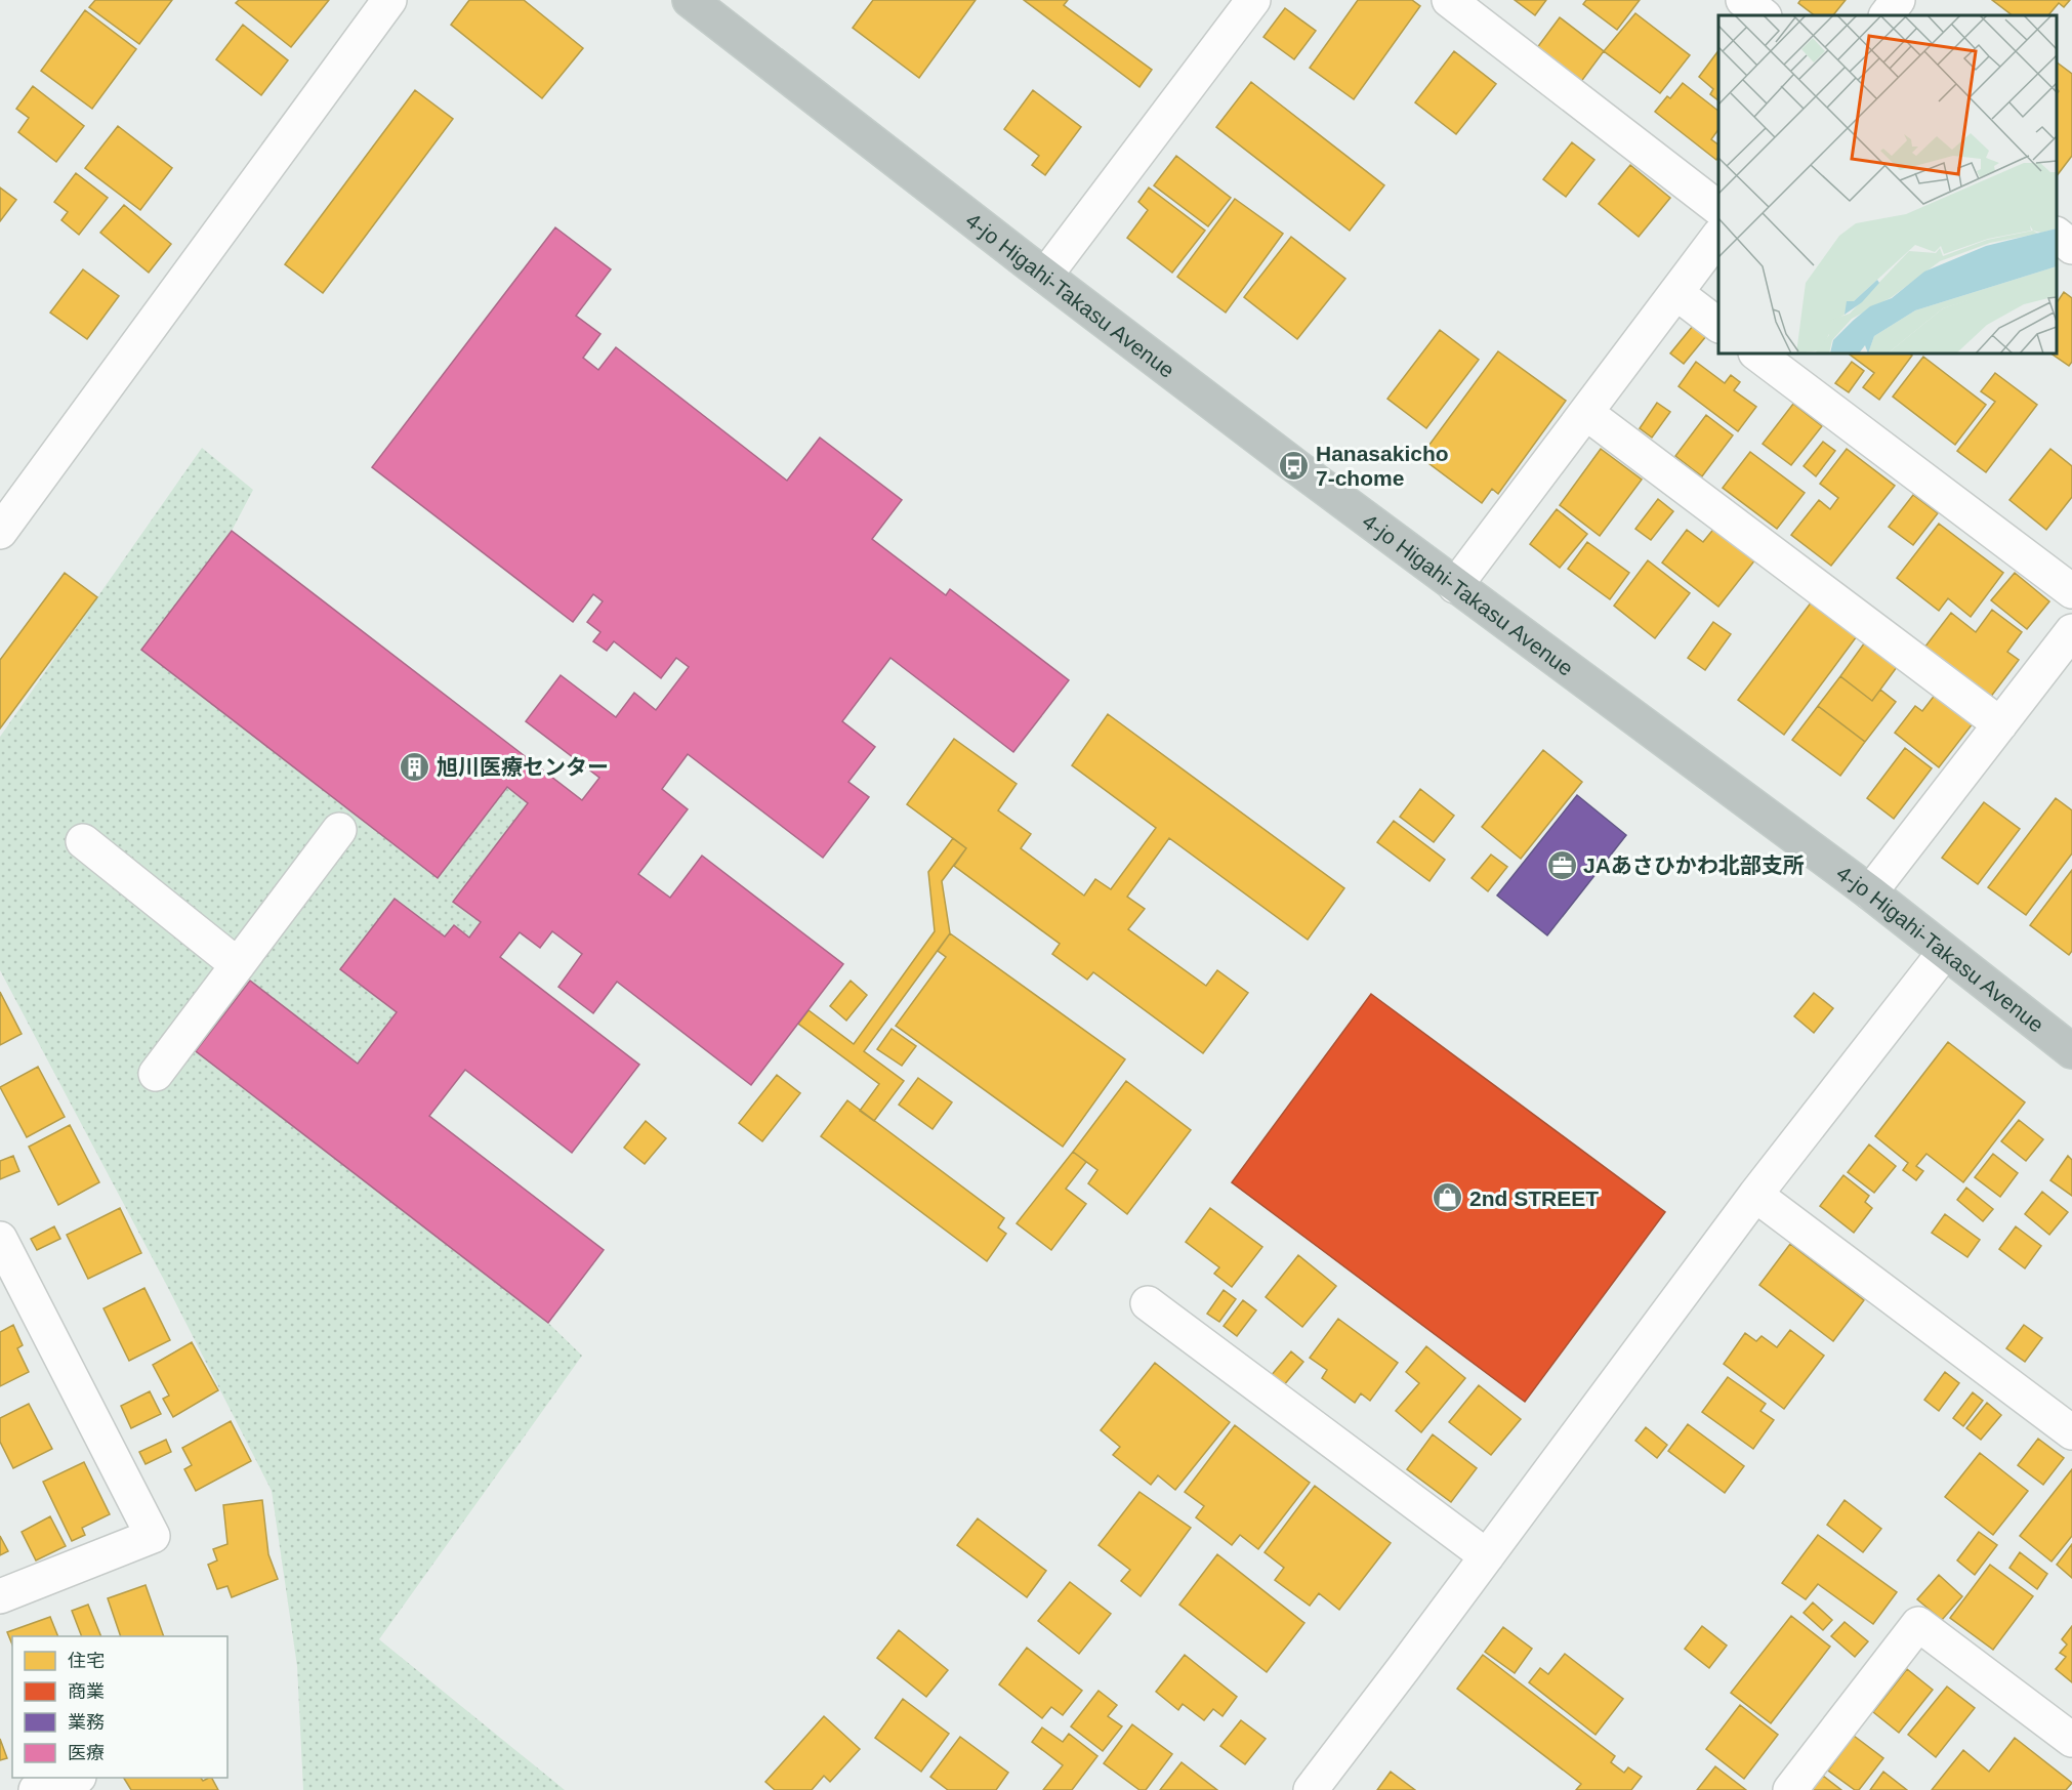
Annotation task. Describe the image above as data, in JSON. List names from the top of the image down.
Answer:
{
  "streets": {
    "highway": ["4-jo Higahi-Takasu Avenue"]
  },
  "places": {
    "bus stop": ["Hanasakicho 7-chome"],
    "building": ["旭川医療センター"],
    "office": ["JAあさひかわ北部支所"],
    "shop": ["2nd STREET"]
  },
  "legend": [
    "住宅",
    "商業",
    "業務",
    "医療"
  ]
}
